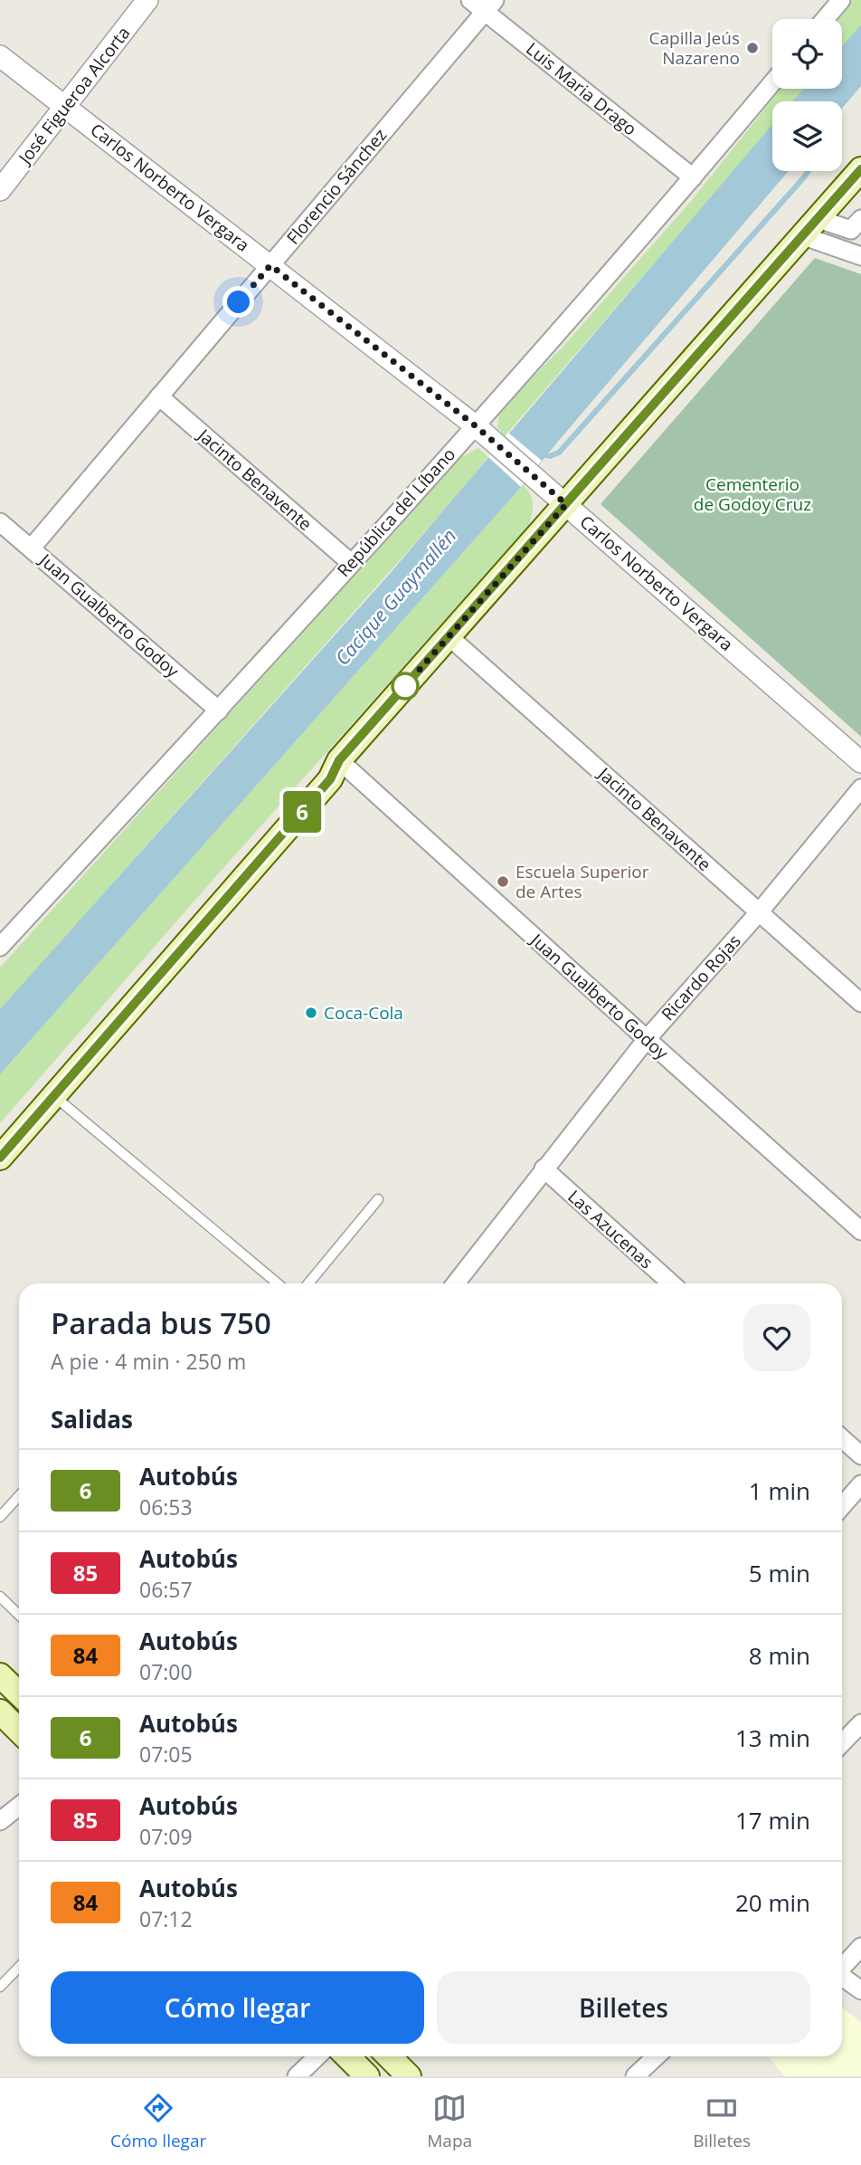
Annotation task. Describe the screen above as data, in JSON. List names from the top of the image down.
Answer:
{
  "streets": {
    "street": [
      "Luis Maria Drago",
      "José Figueroa Alcorta",
      "Florencio Sánchez",
      "Carlos Norberto Vergara",
      "Jacinto Benavente",
      "República del Líbano",
      "Juan Gualberto Godoy",
      "Ricardo Rojas",
      "Las Azucenas"
    ]
  },
  "crossings": [
    ["Luis Maria Drago", "Florencio Sánchez"],
    ["Luis Maria Drago", "República del Líbano"],
    ["José Figueroa Alcorta", "Carlos Norberto Vergara"],
    ["Florencio Sánchez", "Carlos Norberto Vergara"],
    ["Florencio Sánchez", "Jacinto Benavente"],
    ["Florencio Sánchez", "Juan Gualberto Godoy"],
    ["Carlos Norberto Vergara", "República del Líbano"],
    ["Jacinto Benavente", "República del Líbano"],
    ["Jacinto Benavente", "Ricardo Rojas"],
    ["República del Líbano", "Juan Gualberto Godoy"],
    ["Juan Gualberto Godoy", "Ricardo Rojas"],
    ["Ricardo Rojas", "Las Azucenas"]
  ],
  "water": ["Cacique Guaymallén"],
  "parks": ["Cementerio de Godoy Cruz"],
  "places": ["Capilla Jeús Nazareno", "Escuela Superior de Artes", "Coca-Cola"],
  "lines": ["bus line 6"],
  "page": {
    "on_map": "6",
    "heading": [
      ["Parada bus 750", "A pie · 4 min · 250 m"],
      "Salidas"
    ],
    "list": [
      {
        "mark": "6",
        "name": "Autobús",
        "note": "06:53",
        "value": "1 min"
      },
      {
        "mark": "85",
        "name": "Autobús",
        "note": "06:57",
        "value": "5 min"
      },
      {
        "mark": "84",
        "name": "Autobús",
        "note": "07:00",
        "value": "8 min"
      },
      {
        "mark": "6",
        "name": "Autobús",
        "note": "07:05",
        "value": "13 min"
      },
      {
        "mark": "85",
        "name": "Autobús",
        "note": "07:09",
        "value": "17 min"
      },
      {
        "mark": "84",
        "name": "Autobús",
        "note": "07:12",
        "value": "20 min"
      }
    ],
    "buttons": ["Cómo llegar", "Billetes"],
    "tabs": ["Cómo llegar", "Mapa", "Billetes"]
  }
}
